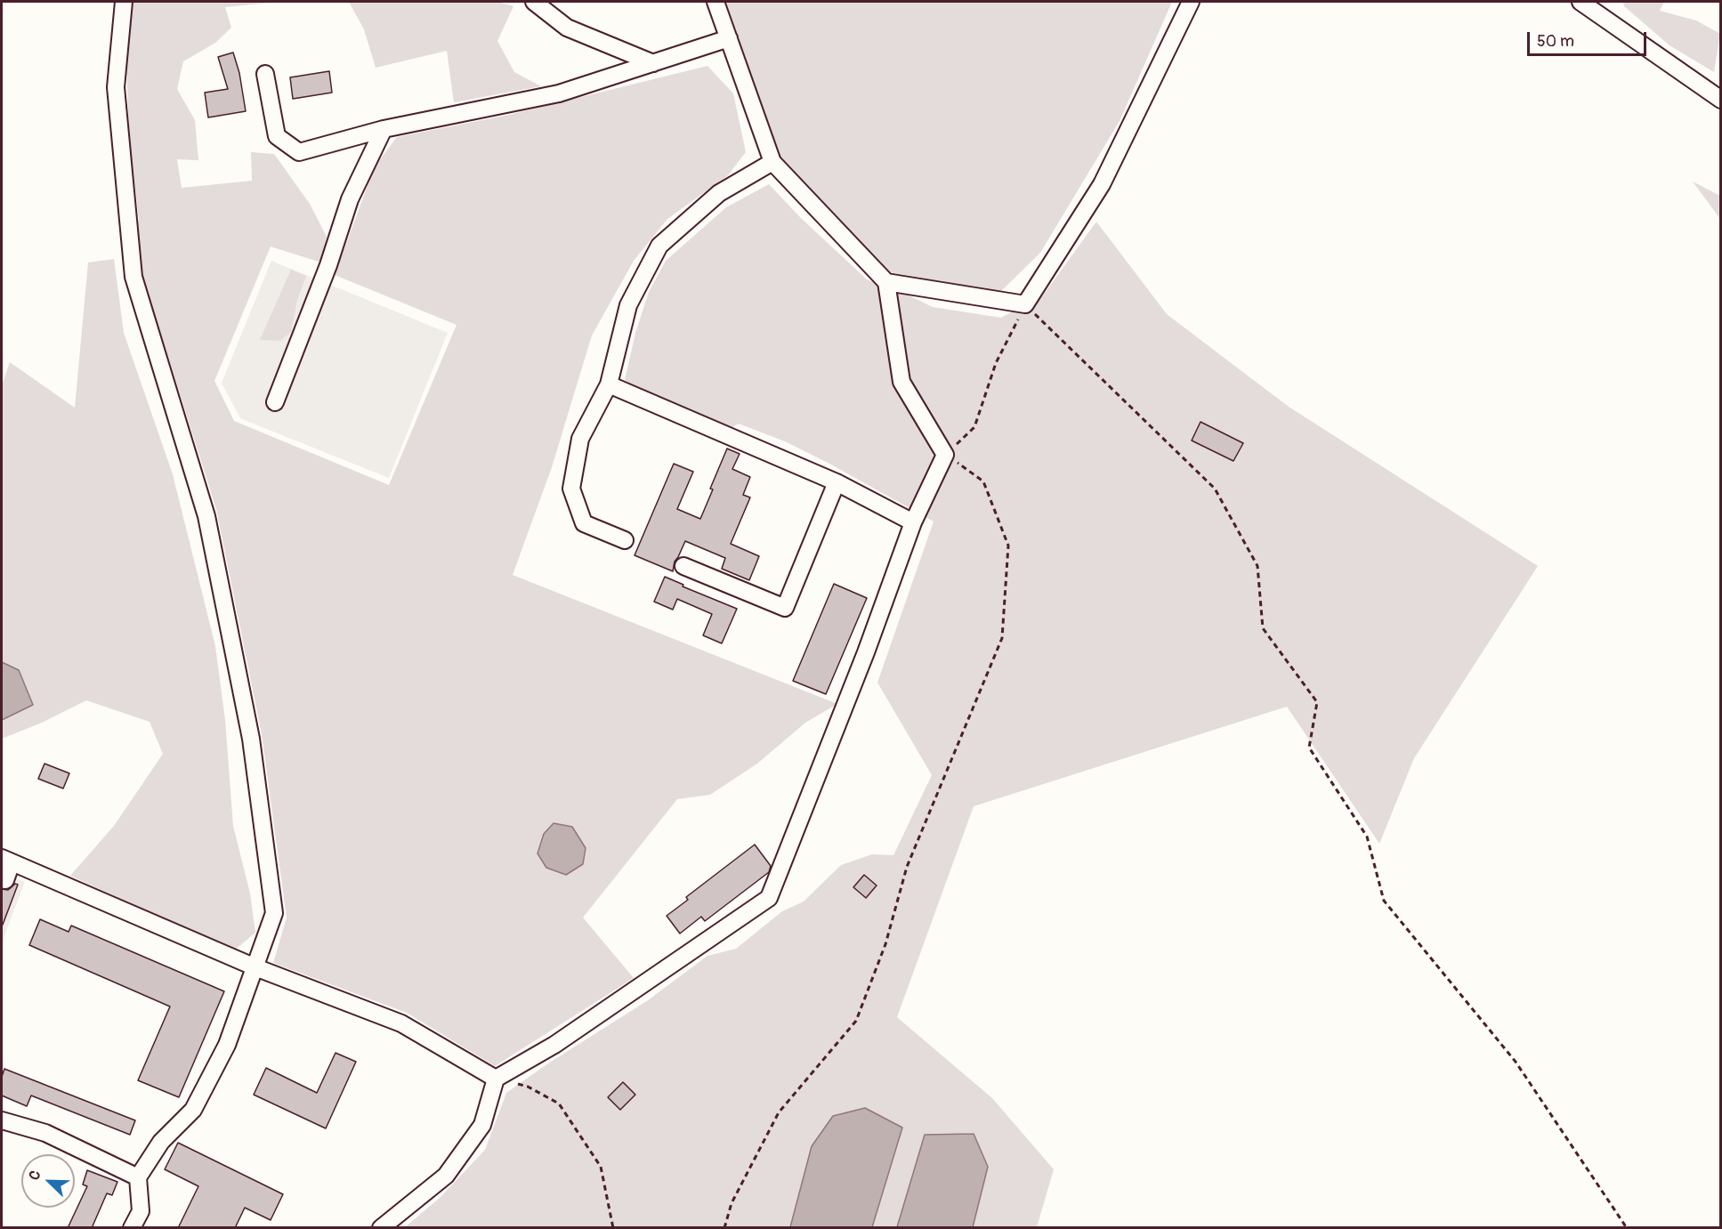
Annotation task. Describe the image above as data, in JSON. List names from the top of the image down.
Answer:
{
  "scale_bar": "50 m",
  "north": "top left"
}
